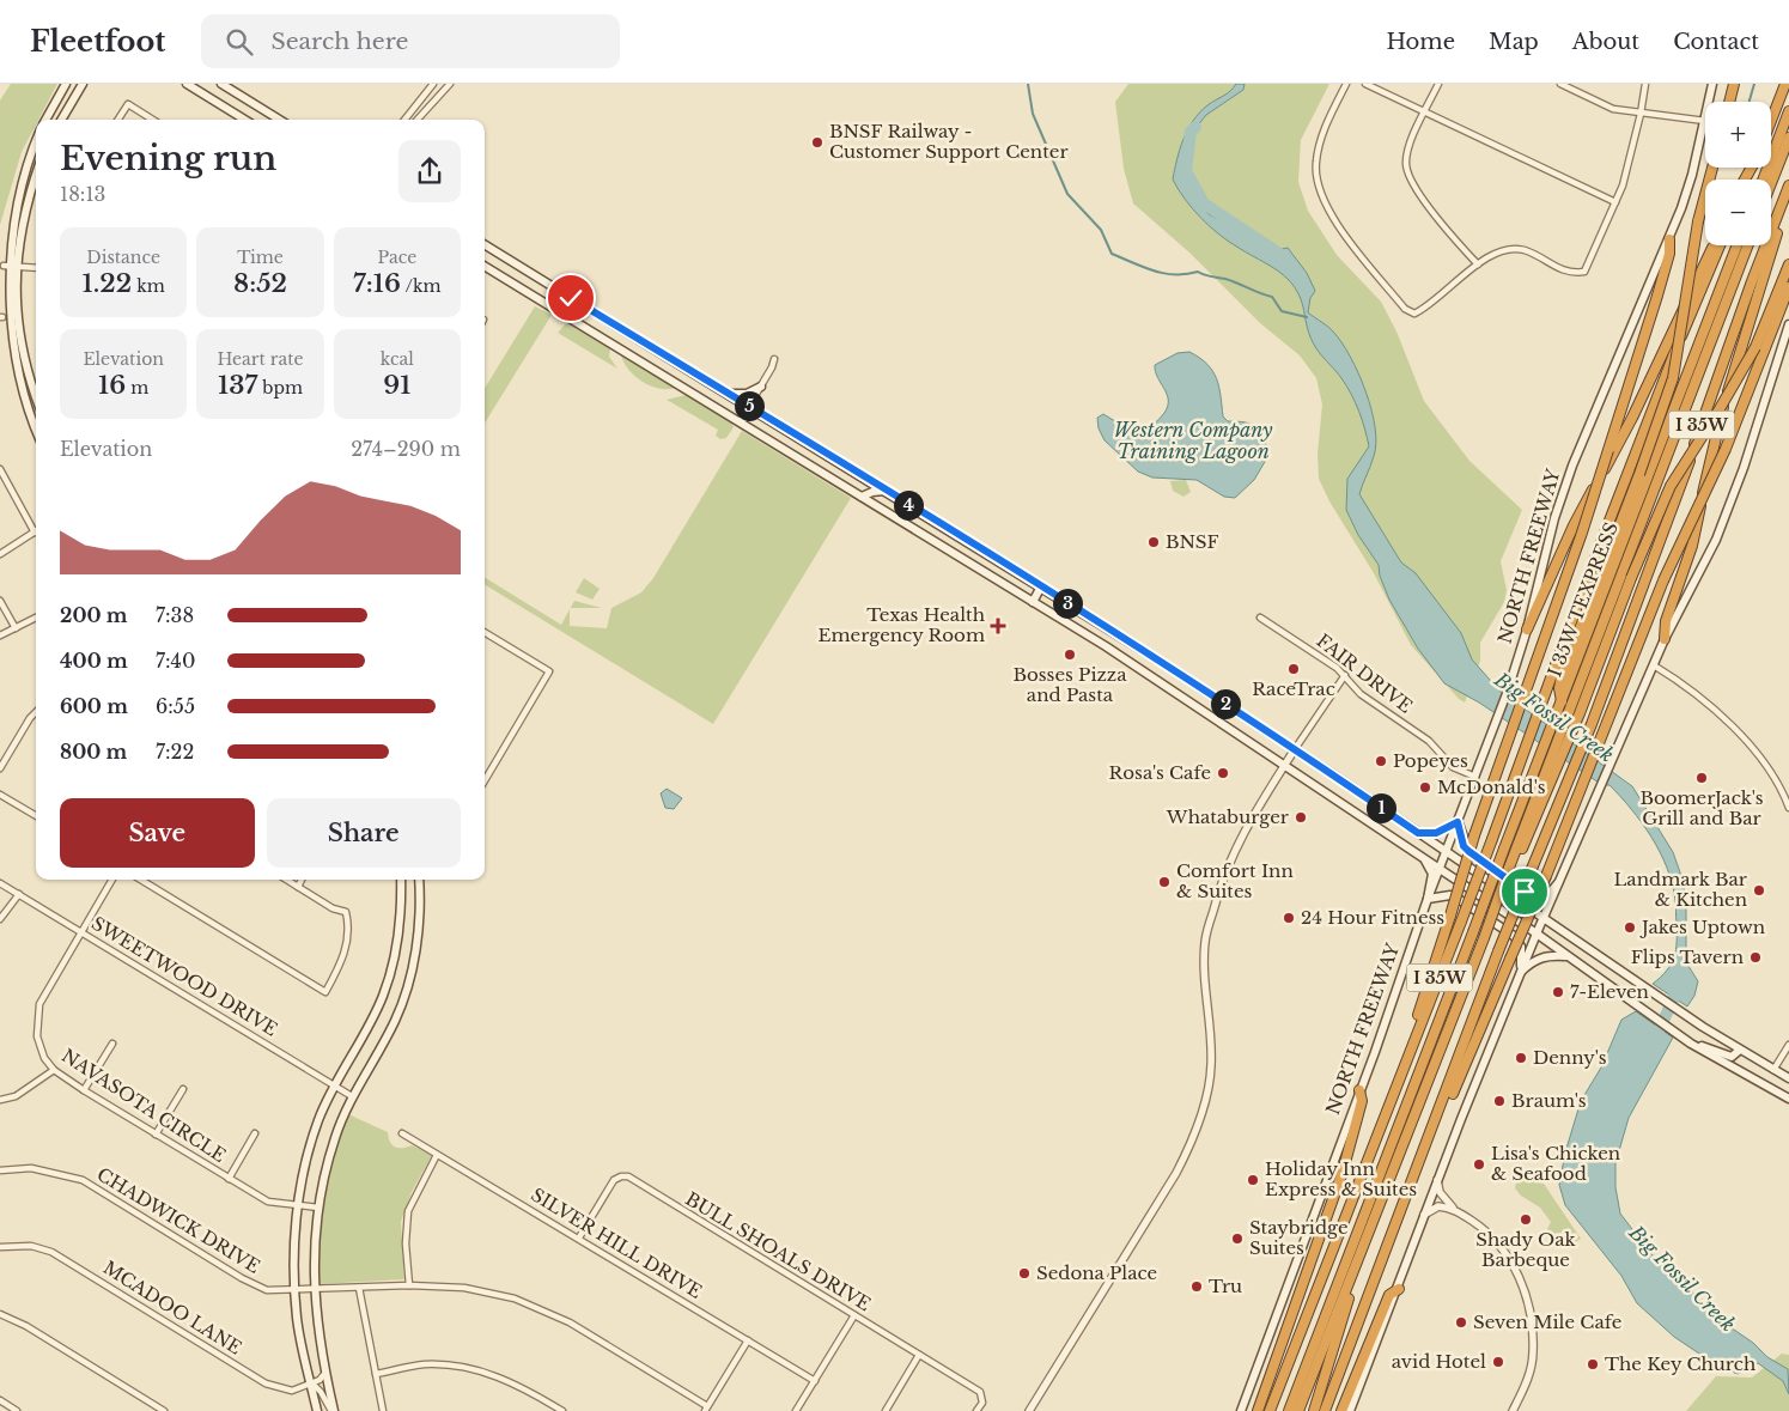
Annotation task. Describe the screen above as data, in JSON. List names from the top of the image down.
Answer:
{
  "streets": {
    "highway": ["I 35W", "I 35W TEXPRESS"],
    "main road": ["NORTH FREEWAY"],
    "street": [
      "FAIR DRIVE",
      "SWEETWOOD DRIVE",
      "NAVASOTA CIRCLE",
      "CHADWICK DRIVE",
      "SILVER HILL DRIVE",
      "BULL SHOALS DRIVE",
      "MCADOO LANE"
    ]
  },
  "crossings": [
    ["NORTH FREEWAY", "FAIR DRIVE"],
    ["SWEETWOOD DRIVE", "NAVASOTA CIRCLE"],
    ["SILVER HILL DRIVE", "BULL SHOALS DRIVE"]
  ],
  "water": ["Western Company Training Lagoon", "Big Fossil Creek"],
  "places": {
    "other": [
      "BNSF Railway - Customer Support Center",
      "BNSF",
      "Bosses Pizza and Pasta",
      "RaceTrac",
      "Popeyes",
      "Rosa's Cafe",
      "BoomerJack's Grill and Bar",
      "McDonald's",
      "Whataburger",
      "Comfort Inn & Suites",
      "Landmark Bar & Kitchen",
      "24 Hour Fitness",
      "Jakes Uptown",
      "Flips Tavern",
      "7-Eleven",
      "Denny's",
      "Braum's",
      "Lisa's Chicken & Seafood",
      "Holiday Inn Express & Suites",
      "Shady Oak Barbeque",
      "Staybridge Suites",
      "Sedona Place",
      "Tru",
      "Seven Mile Cafe",
      "avid Hotel",
      "The Key Church"
    ],
    "health": ["Texas Health Emergency Room"]
  },
  "page": {
    "header": "Fleetfoot",
    "search": "Search here",
    "nav": [
      "Home",
      "Map",
      "About",
      "Contact"
    ],
    "map_buttons": ["+", "−"],
    "heading": ["Evening run", "18:13"],
    "stats": [
      ["Distance", "1.22 km"],
      ["Time", "8:52"],
      ["Pace", "7:16 /km"],
      ["Elevation", "16 m"],
      ["Heart rate", "137 bpm"],
      ["kcal", "91"]
    ],
    "pins": [
      "5",
      "4",
      "3",
      "2",
      "1"
    ],
    "chart": ["Elevation", "274–290 m"],
    "list": [
      {
        "name": "200 m",
        "note": "7:38"
      },
      {
        "name": "400 m",
        "note": "7:40"
      },
      {
        "name": "600 m",
        "note": "6:55"
      },
      {
        "name": "800 m",
        "note": "7:22"
      }
    ],
    "buttons": ["Save", "Share"]
  }
}
